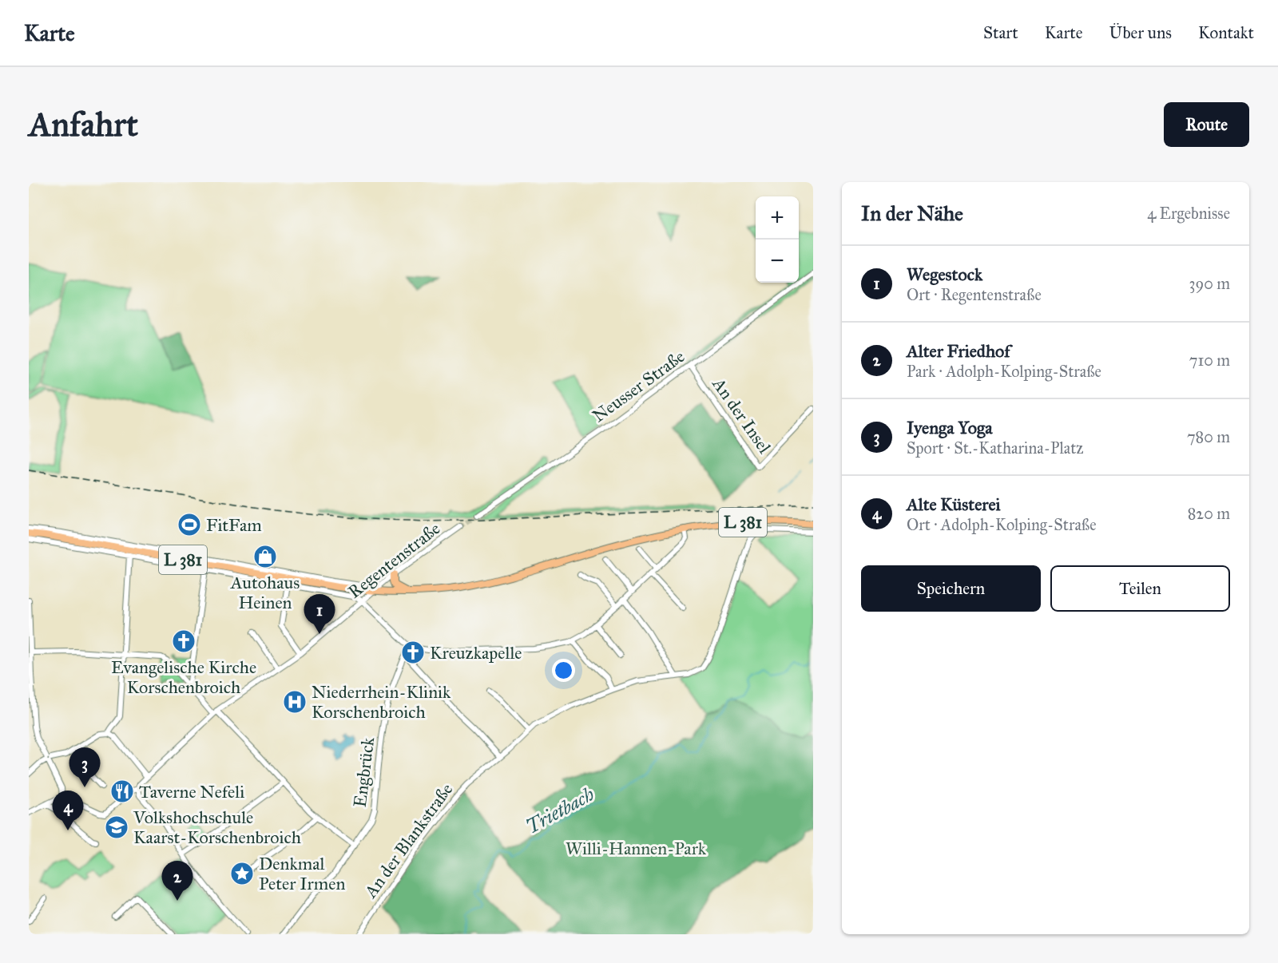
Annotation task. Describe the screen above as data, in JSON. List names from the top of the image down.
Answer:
{
  "streets": {
    "main road": ["L 381"],
    "street": [
      "Neusser Straße",
      "An der Insel",
      "Regentenstraße",
      "Engbrück",
      "An der Blankstraße"
    ]
  },
  "crossings": [
    ["Neusser Straße", "An der Insel"],
    ["L 381", "Regentenstraße"]
  ],
  "water": ["Trietbach"],
  "parks": ["Willi-Hannen-Park"],
  "places": {
    "sports": ["FitFam"],
    "shop": ["Autohaus Heinen"],
    "church": ["Evangelische Kirche Korschenbroich", "Kreuzkapelle"],
    "hospital": ["Niederrhein-Klinik Korschenbroich"],
    "restaurant": ["Taverne Nefeli"],
    "school or university": ["Volkshochschule Kaarst-Korschenbroich"],
    "place": ["Denkmal Peter Irmen"]
  },
  "page": {
    "header": "Karte",
    "nav": [
      "Start",
      "Karte",
      "Über uns",
      "Kontakt"
    ],
    "buttons": [
      "Route",
      ["Speichern", "Teilen"]
    ],
    "title": "Anfahrt",
    "heading": ["In der Nähe", "4 Ergebnisse"],
    "map_buttons": ["+", "−"],
    "list": [
      {
        "mark": "1",
        "name": "Wegestock",
        "note": "Ort · Regentenstraße",
        "value": "390 m"
      },
      {
        "mark": "2",
        "name": "Alter Friedhof",
        "note": "Park · Adolph-Kolping-Straße",
        "value": "710 m"
      },
      {
        "mark": "3",
        "name": "Iyenga Yoga",
        "note": "Sport · St.-Katharina-Platz",
        "value": "780 m"
      },
      {
        "mark": "4",
        "name": "Alte Küsterei",
        "note": "Ort · Adolph-Kolping-Straße",
        "value": "820 m"
      }
    ],
    "pins": [
      "1",
      "3",
      "4",
      "2"
    ]
  }
}
